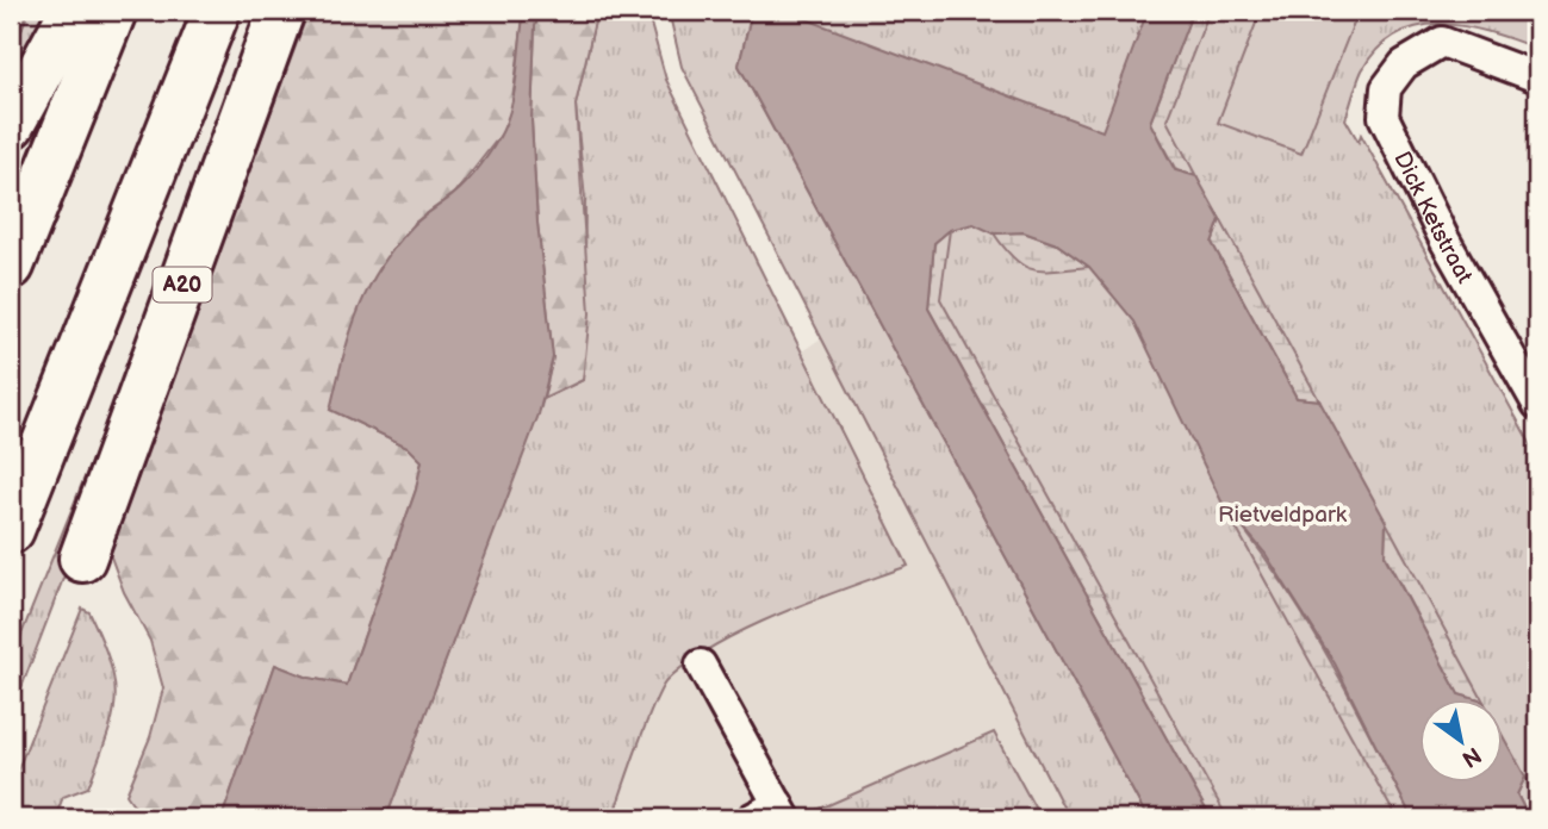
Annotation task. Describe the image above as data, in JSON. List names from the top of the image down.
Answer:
{
  "streets": {
    "highway": ["A20"],
    "street": ["Dick Ketstraat"]
  },
  "parks": ["Rietveldpark"],
  "north": "bottom right"
}
